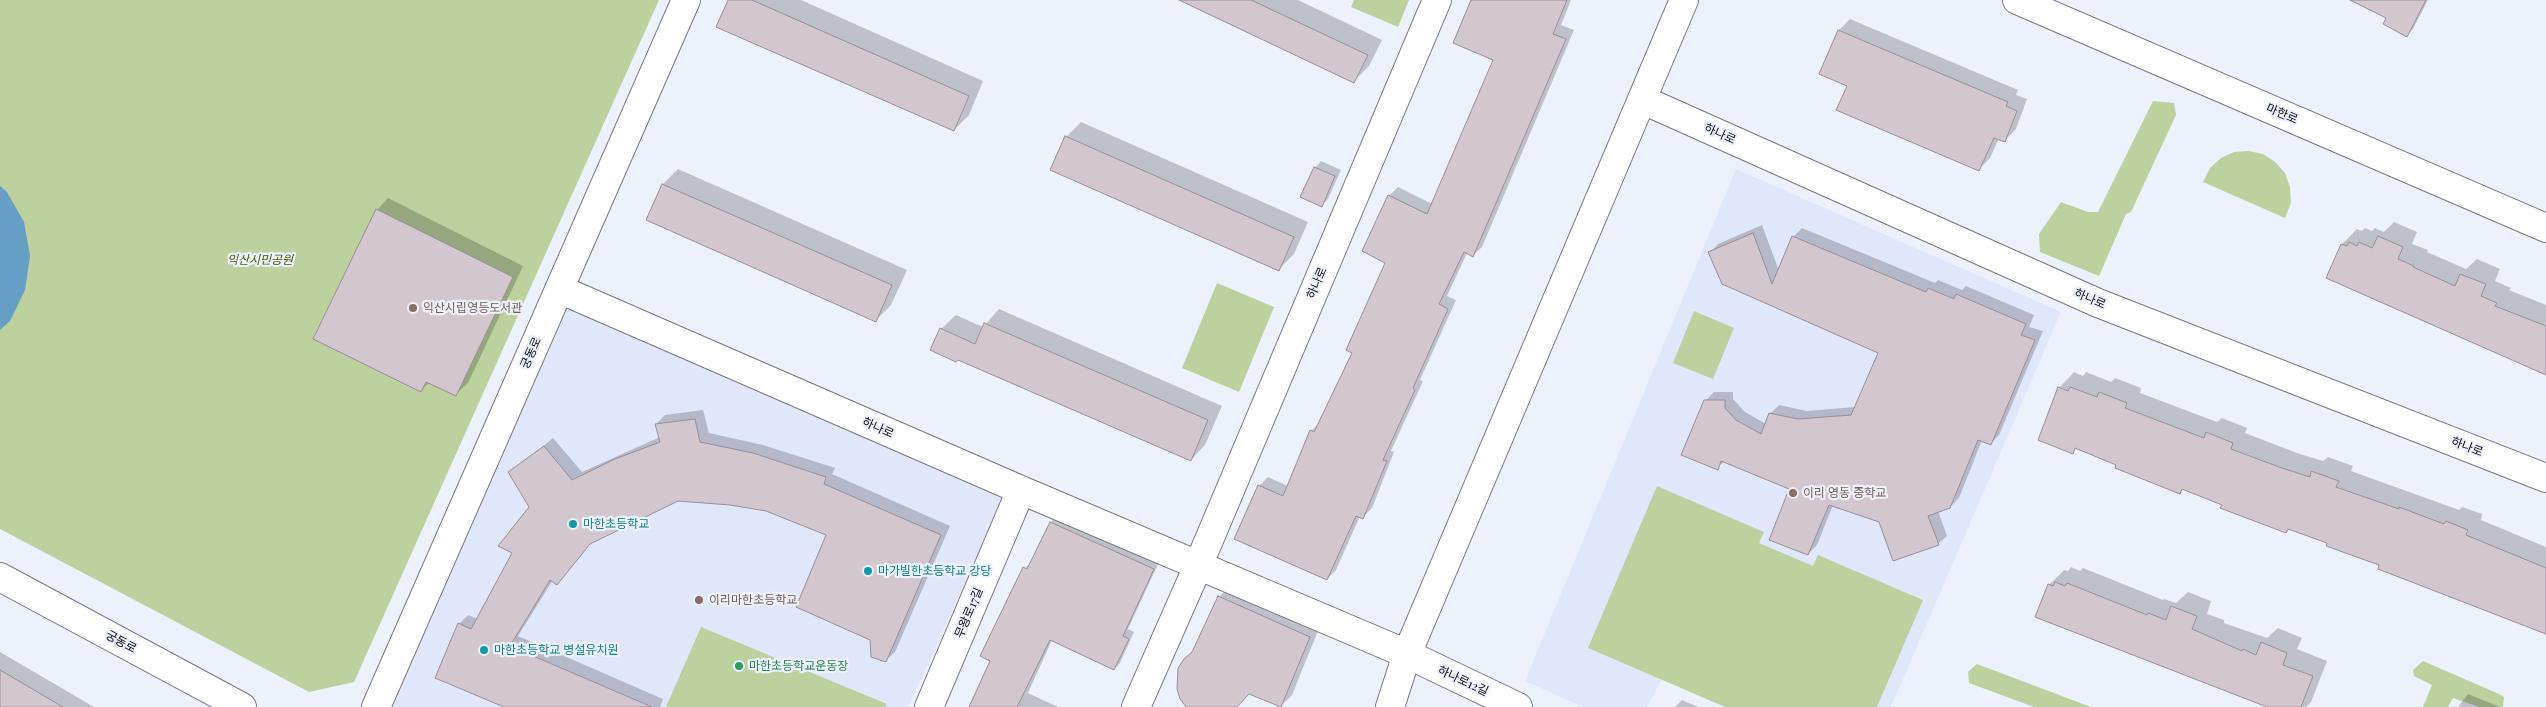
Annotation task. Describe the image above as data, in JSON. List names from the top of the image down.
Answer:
{
  "streets": {
    "street": [
      "마한로",
      "하나로",
      "궁동로",
      "무왕로17길",
      "하나로12길"
    ]
  },
  "crossings": [
    ["하나로", "궁동로"],
    ["하나로", "무왕로17길"],
    ["하나로", "하나로12길"]
  ],
  "parks": ["익산시민공원"],
  "places": [
    "익산시립영등도서관",
    "이리 영동 중학교",
    "마한초등학교",
    "마가빌한초등학교 강당",
    "이리마한초등학교",
    "마한초등학교 병설유치원",
    "마한초등학교운동장"
  ]
}
